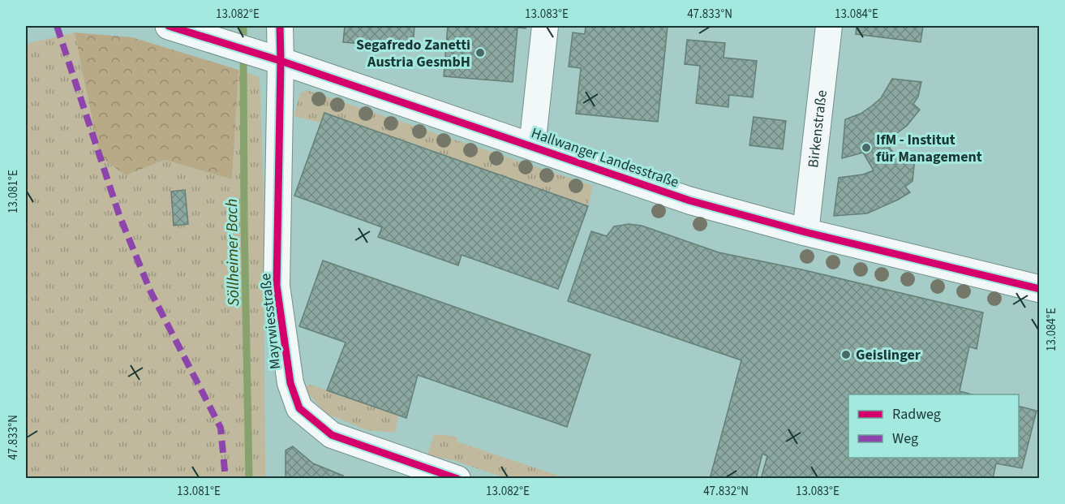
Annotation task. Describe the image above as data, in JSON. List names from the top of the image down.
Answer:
{
  "streets": {
    "street": ["Birkenstraße", "Hallwanger Landesstraße", "Mayrwiesstraße"]
  },
  "crossings": [
    ["Birkenstraße", "Hallwanger Landesstraße"],
    ["Hallwanger Landesstraße", "Mayrwiesstraße"]
  ],
  "water": ["Söllheimer Bach"],
  "places": ["Segafredo Zanetti Austria GesmbH", "IfM - Institut für Management", "Geislinger"],
  "legend": ["Radweg", "Weg"],
  "coordinates": [
    "13.082°E",
    "13.083°E",
    "47.833°N",
    "13.084°E",
    "13.081°E",
    "47.832°N"
  ]
}
